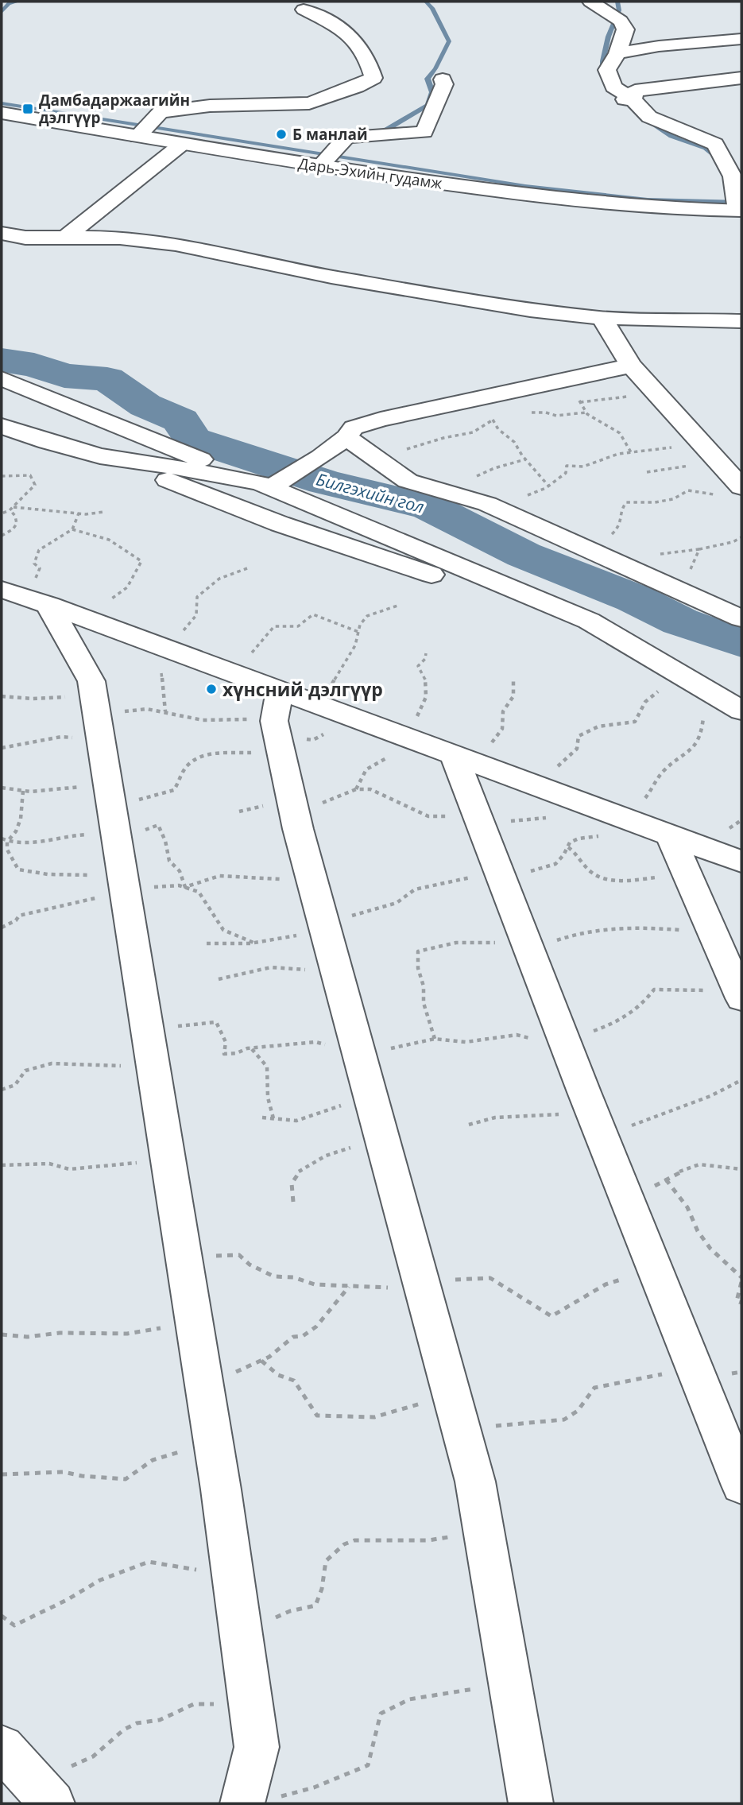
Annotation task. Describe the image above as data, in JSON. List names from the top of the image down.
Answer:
{
  "streets": {
    "street": ["Дарь-Эхийн гудамж"]
  },
  "water": ["Билгэхийн гол"],
  "places": {
    "transit": ["Дамбадаржаагийн дэлгүүр"],
    "other": ["Б манлай", "хүнсний дэлгүүр"]
  }
}
